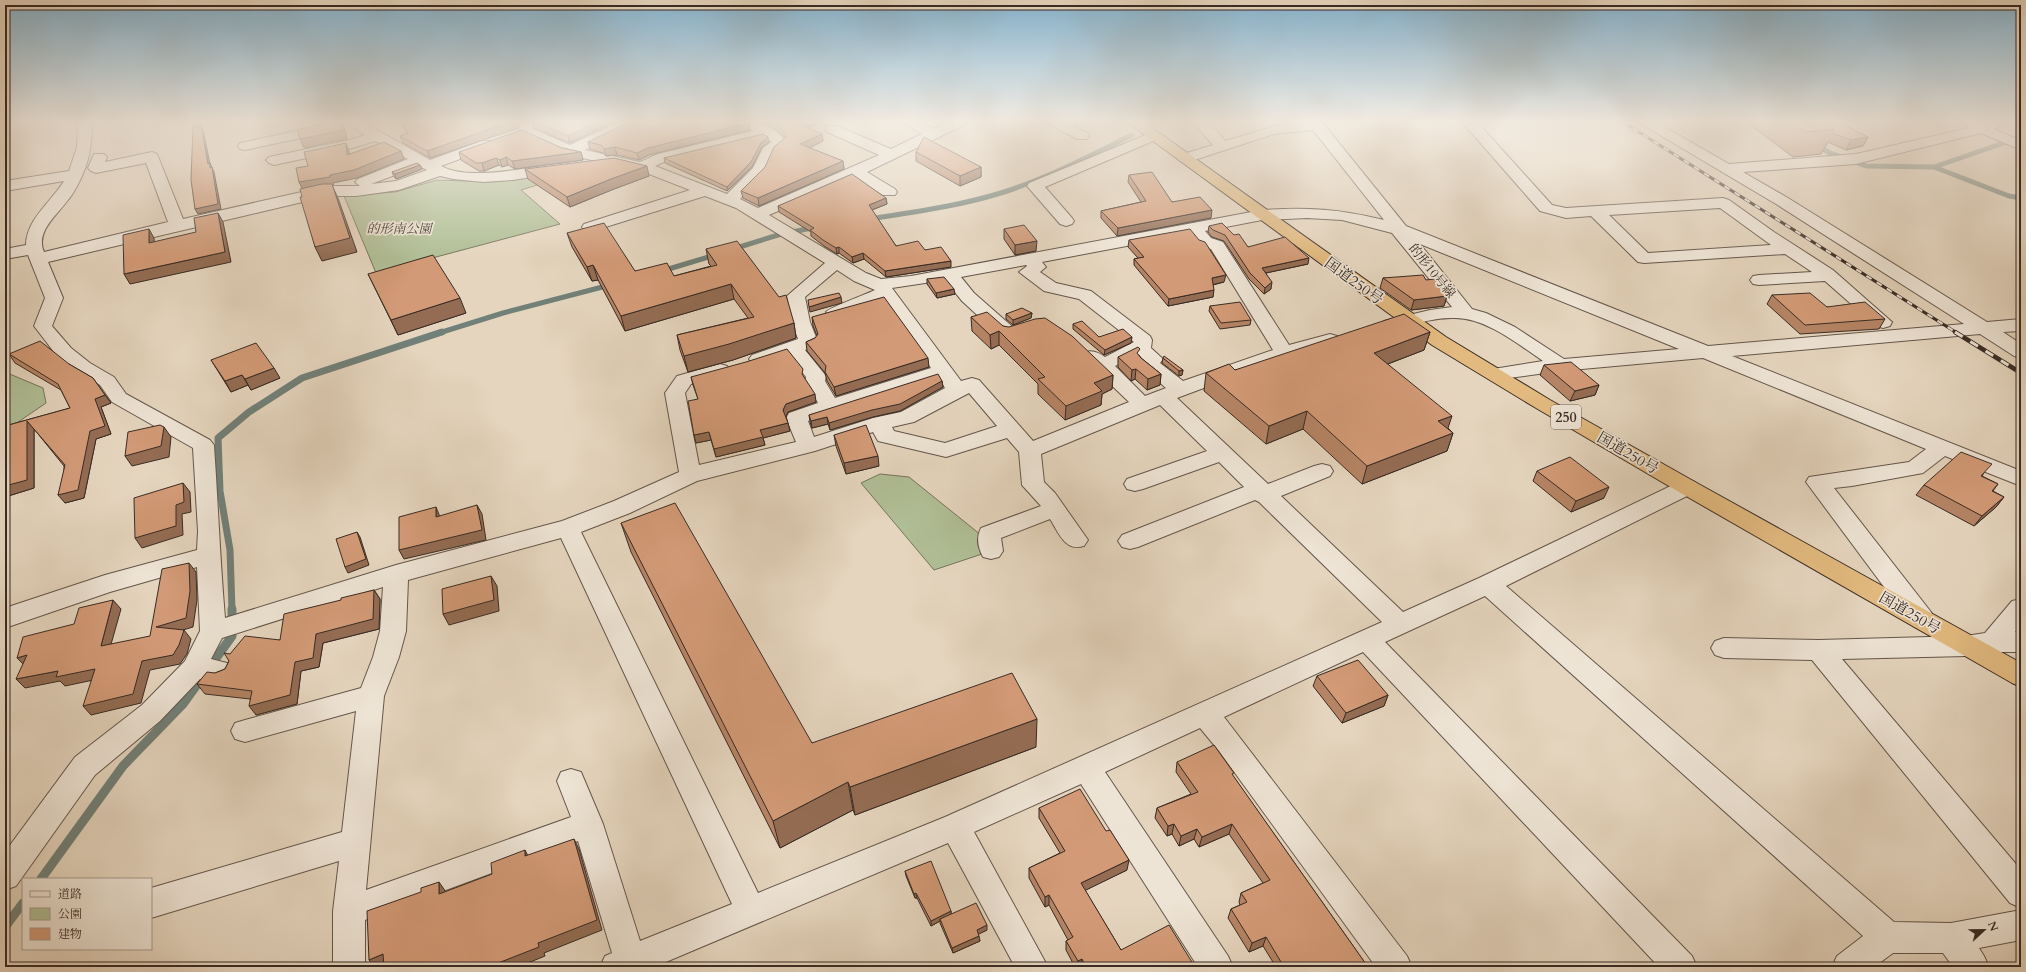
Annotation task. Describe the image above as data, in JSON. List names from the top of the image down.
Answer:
{
  "streets": {
    "highway": ["国道250号", "250"],
    "street": ["的形10号線"]
  },
  "parks": ["的形南公園"],
  "legend": ["道路", "公園", "建物"],
  "north": "right"
}
